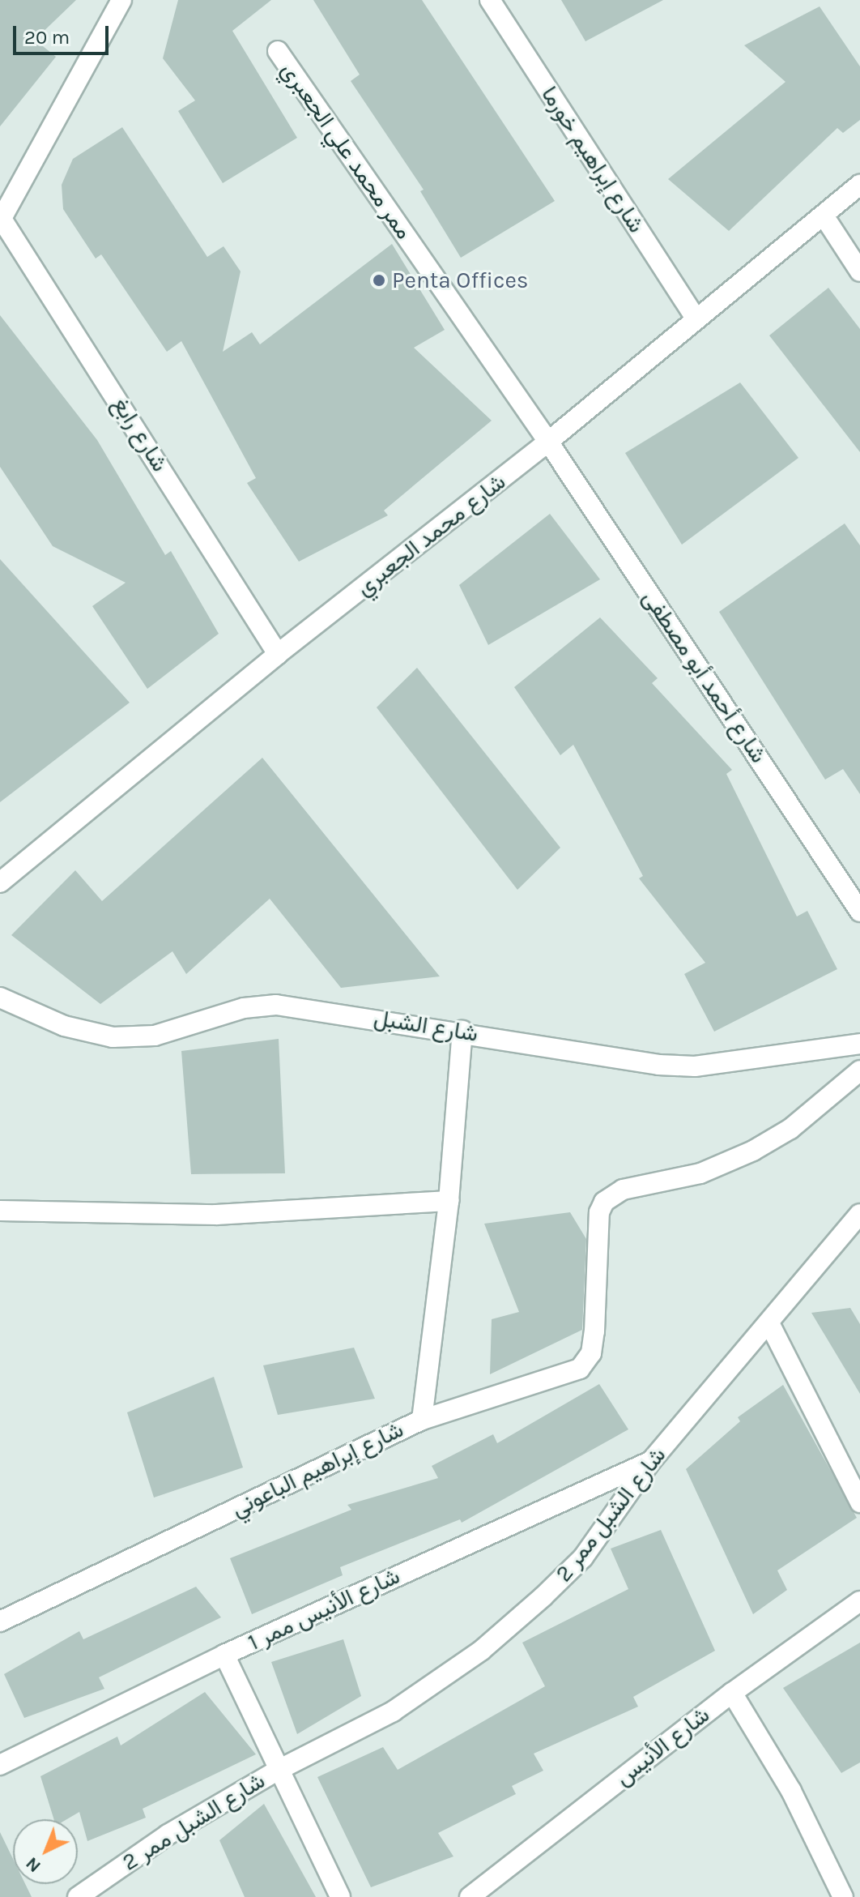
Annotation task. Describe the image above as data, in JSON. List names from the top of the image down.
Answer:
{
  "streets": {
    "street": [
      "ممر محمد علي الجعبري",
      "شارع إبراهيم خورما",
      "شارع رابغ",
      "شارع محمد الجعبري",
      "شارع أحمد أبو مصطفى",
      "شارع الشبل",
      "شارع إبراهيم الباعوني",
      "شارع الشبل ممر 2",
      "شارع الأنيس ممر 1",
      "شارع الأنيس"
    ]
  },
  "crossings": [
    ["ممر محمد علي الجعبري", "شارع محمد الجعبري"],
    ["ممر محمد علي الجعبري", "شارع أحمد أبو مصطفى"],
    ["شارع إبراهيم خورما", "شارع محمد الجعبري"],
    ["شارع رابغ", "شارع محمد الجعبري"],
    ["شارع محمد الجعبري", "شارع أحمد أبو مصطفى"],
    ["شارع الشبل", "شارع إبراهيم الباعوني"],
    ["شارع الشبل ممر 2", "شارع الأنيس ممر 1"]
  ],
  "places": ["Penta Offices"],
  "scale_bar": "20 m",
  "north": "bottom left"
}
